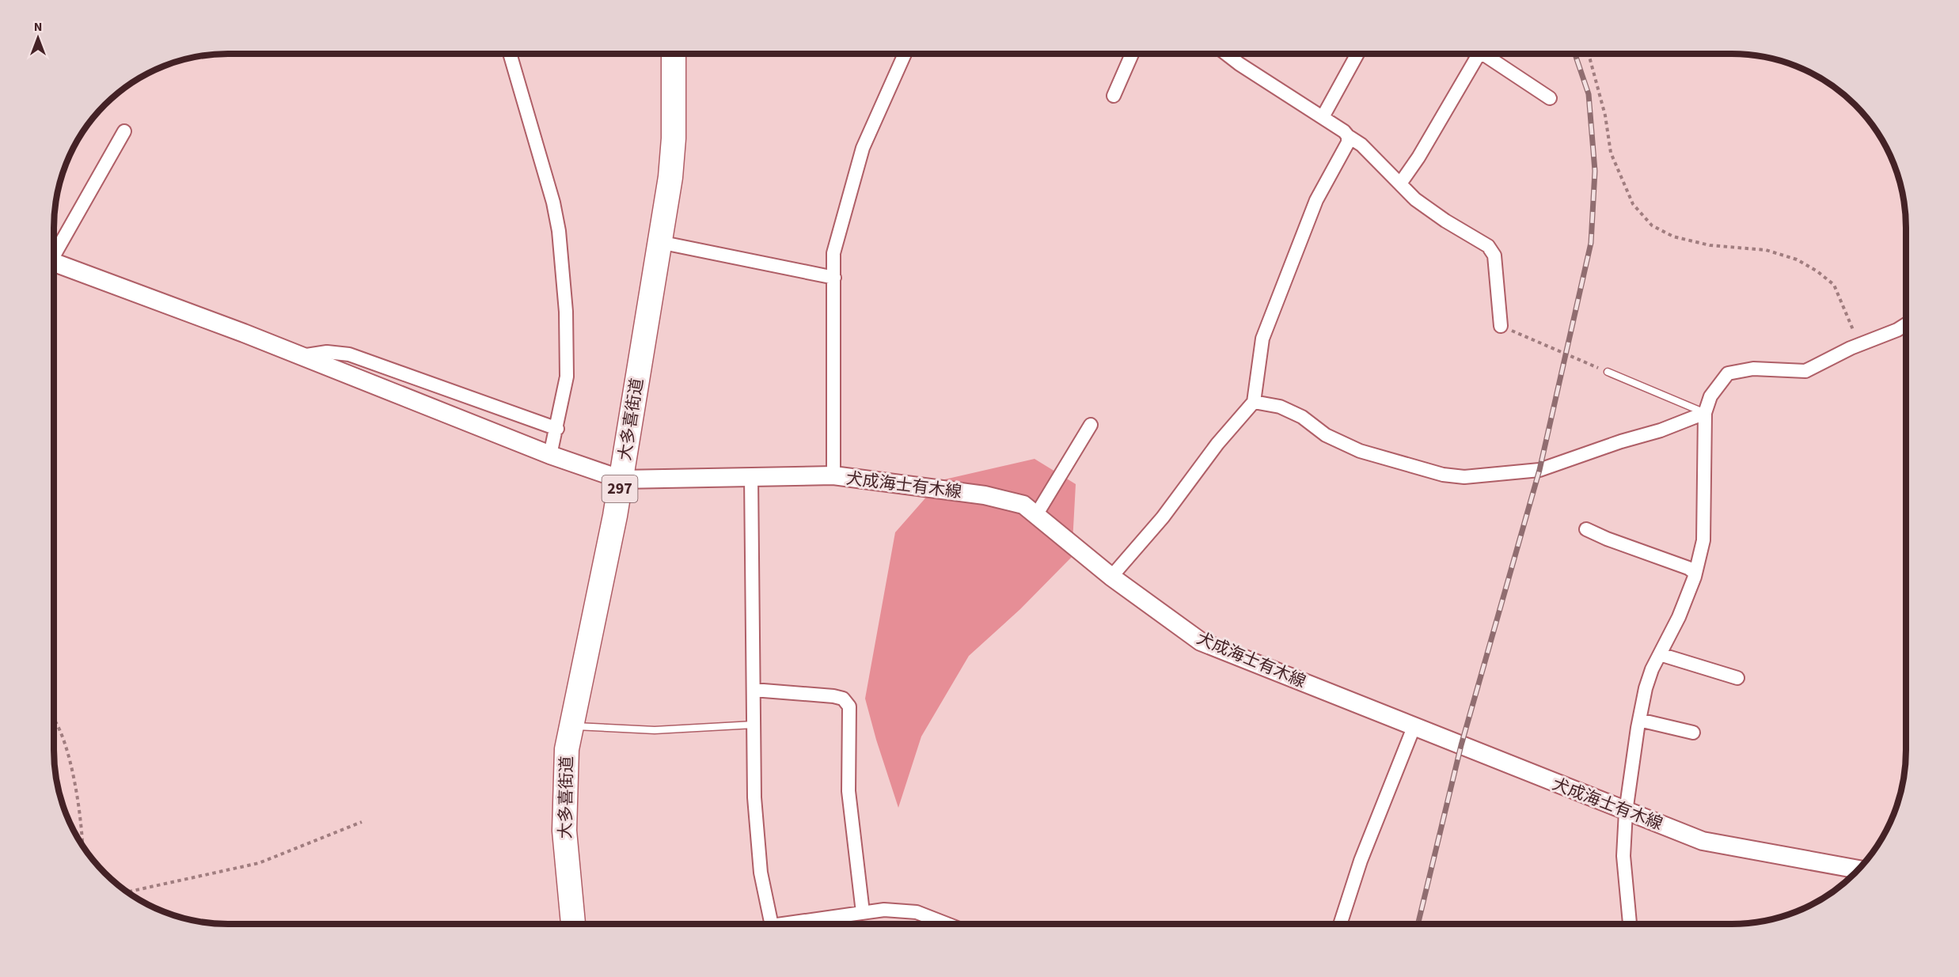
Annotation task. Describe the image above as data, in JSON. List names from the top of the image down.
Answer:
{
  "streets": {
    "highway": ["大多喜街道", "297"],
    "main road": ["犬成海士有木線"]
  },
  "crossings": [
    ["大多喜街道", "犬成海士有木線"]
  ],
  "north": "top"
}
